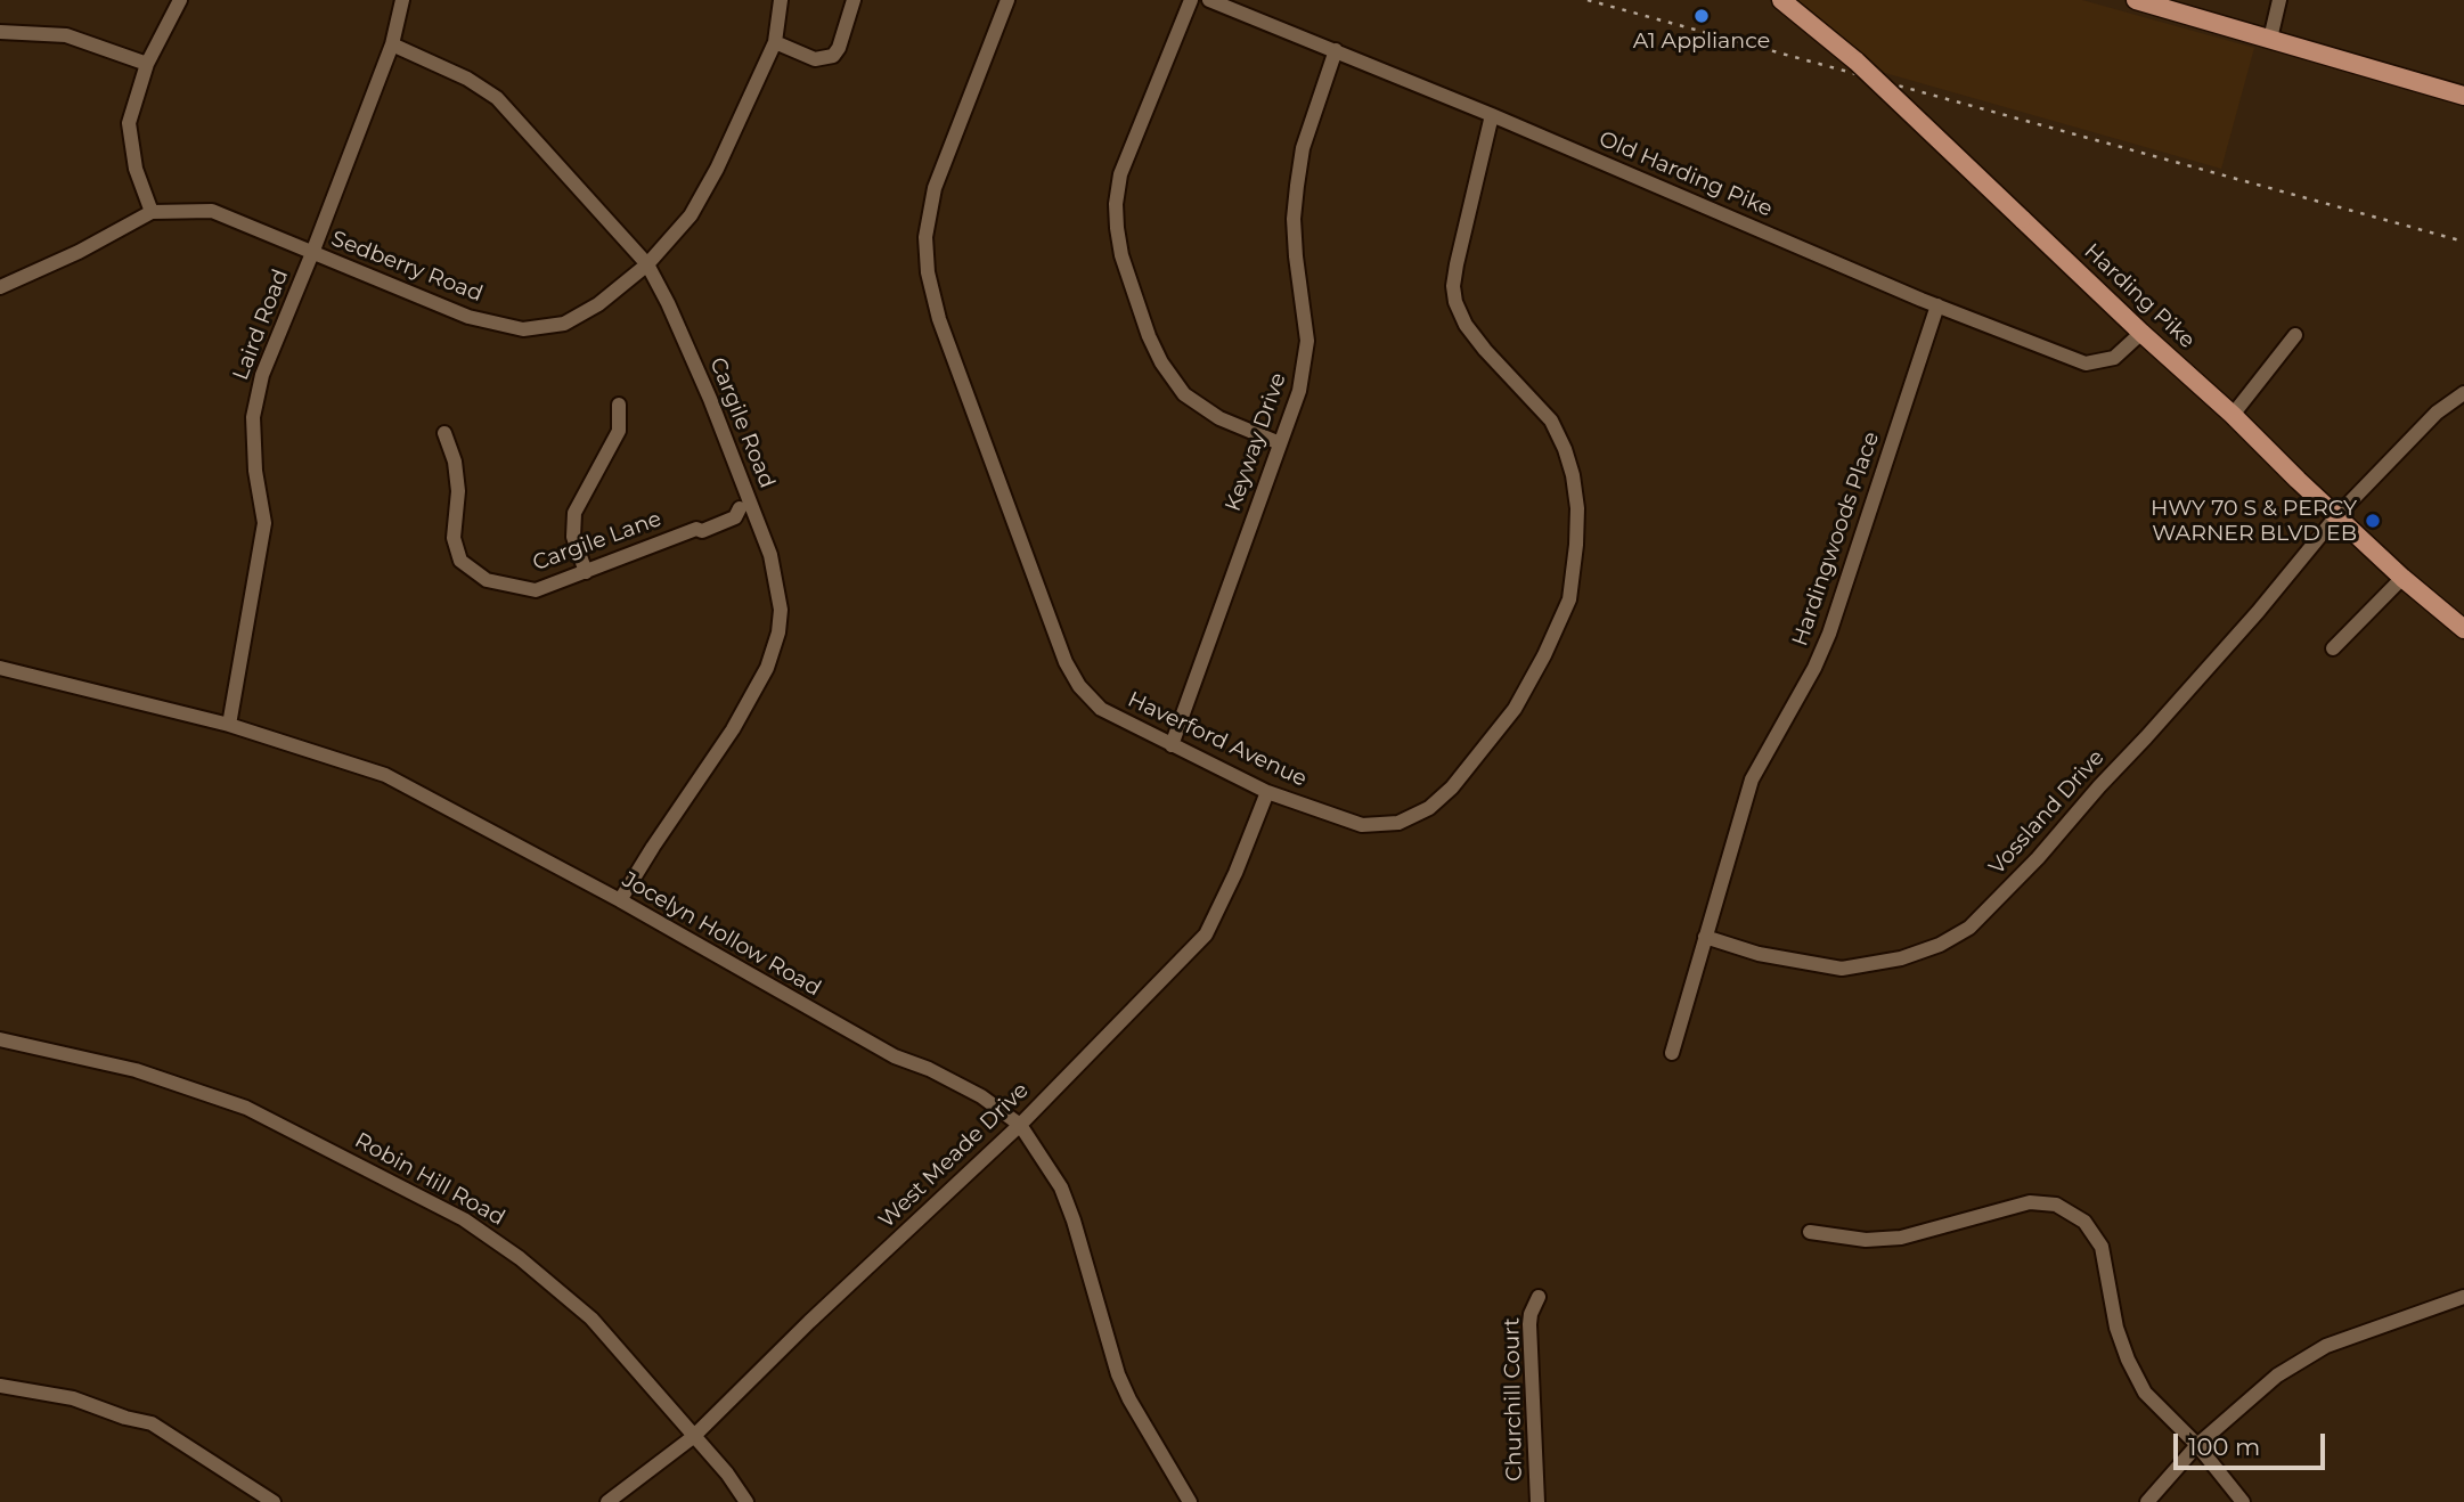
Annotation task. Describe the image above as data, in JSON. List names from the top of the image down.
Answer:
{
  "streets": {
    "main road": ["Harding Pike"],
    "street": [
      "Old Harding Pike",
      "Sedberry Road",
      "Laird Road",
      "Cargile Road",
      "Keyway Drive",
      "Hardingwoods Place",
      "Cargile Lane",
      "Haverford Avenue",
      "Vossland Drive",
      "Jocelyn Hollow Road",
      "West Meade Drive",
      "Robin Hill Road",
      "Churchill Court"
    ]
  },
  "crossings": [
    ["Old Harding Pike", "Harding Pike"],
    ["Old Harding Pike", "Keyway Drive"],
    ["Old Harding Pike", "Hardingwoods Place"],
    ["Old Harding Pike", "Haverford Avenue"],
    ["Sedberry Road", "Laird Road"],
    ["Sedberry Road", "Cargile Road"],
    ["Harding Pike", "Vossland Drive"],
    ["Laird Road", "Cargile Road"],
    ["Laird Road", "Jocelyn Hollow Road"],
    ["Cargile Road", "Cargile Lane"],
    ["Cargile Road", "Jocelyn Hollow Road"],
    ["Keyway Drive", "Haverford Avenue"],
    ["Hardingwoods Place", "Vossland Drive"],
    ["Haverford Avenue", "West Meade Drive"],
    ["Jocelyn Hollow Road", "West Meade Drive"],
    ["West Meade Drive", "Robin Hill Road"]
  ],
  "places": ["A1 Appliance", "HWY 70 S & PERCY WARNER BLVD EB"],
  "scale_bar": "100 m"
}
